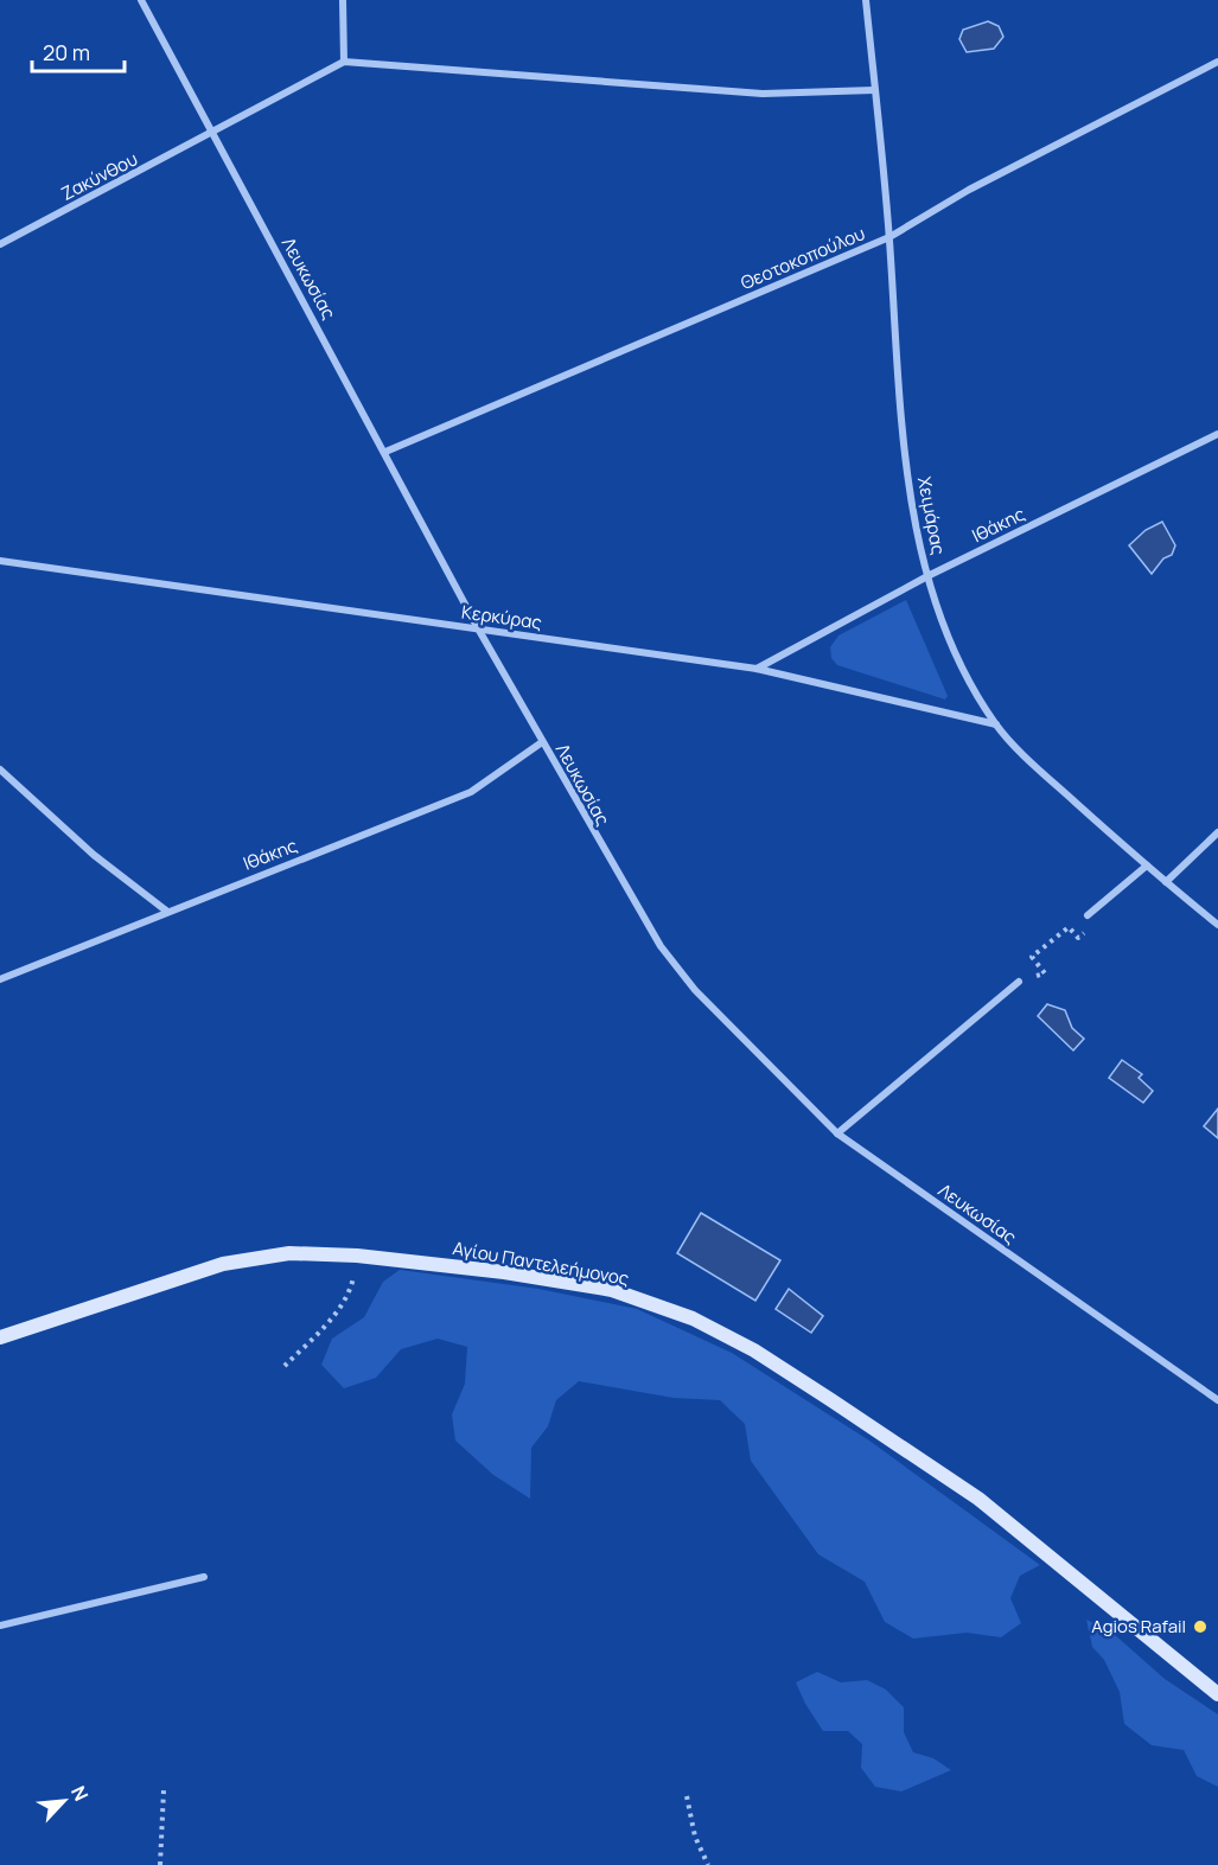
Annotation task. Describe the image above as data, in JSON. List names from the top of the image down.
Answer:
{
  "streets": {
    "street": [
      "Ζακύνθου",
      "Θεοτοκοπούλου",
      "Λευκωσίας",
      "Χειμάρας",
      "Ιθάκης",
      "Κερκύρας",
      "Αγίου Παντελεήμονος"
    ]
  },
  "crossings": [
    ["Ζακύνθου", "Λευκωσίας"],
    ["Θεοτοκοπούλου", "Λευκωσίας"],
    ["Θεοτοκοπούλου", "Χειμάρας"],
    ["Λευκωσίας", "Ιθάκης"],
    ["Λευκωσίας", "Κερκύρας"],
    ["Χειμάρας", "Ιθάκης"],
    ["Χειμάρας", "Κερκύρας"],
    ["Ιθάκης", "Κερκύρας"]
  ],
  "places": ["Agios Rafail"],
  "scale_bar": "20 m",
  "north": "top right"
}
